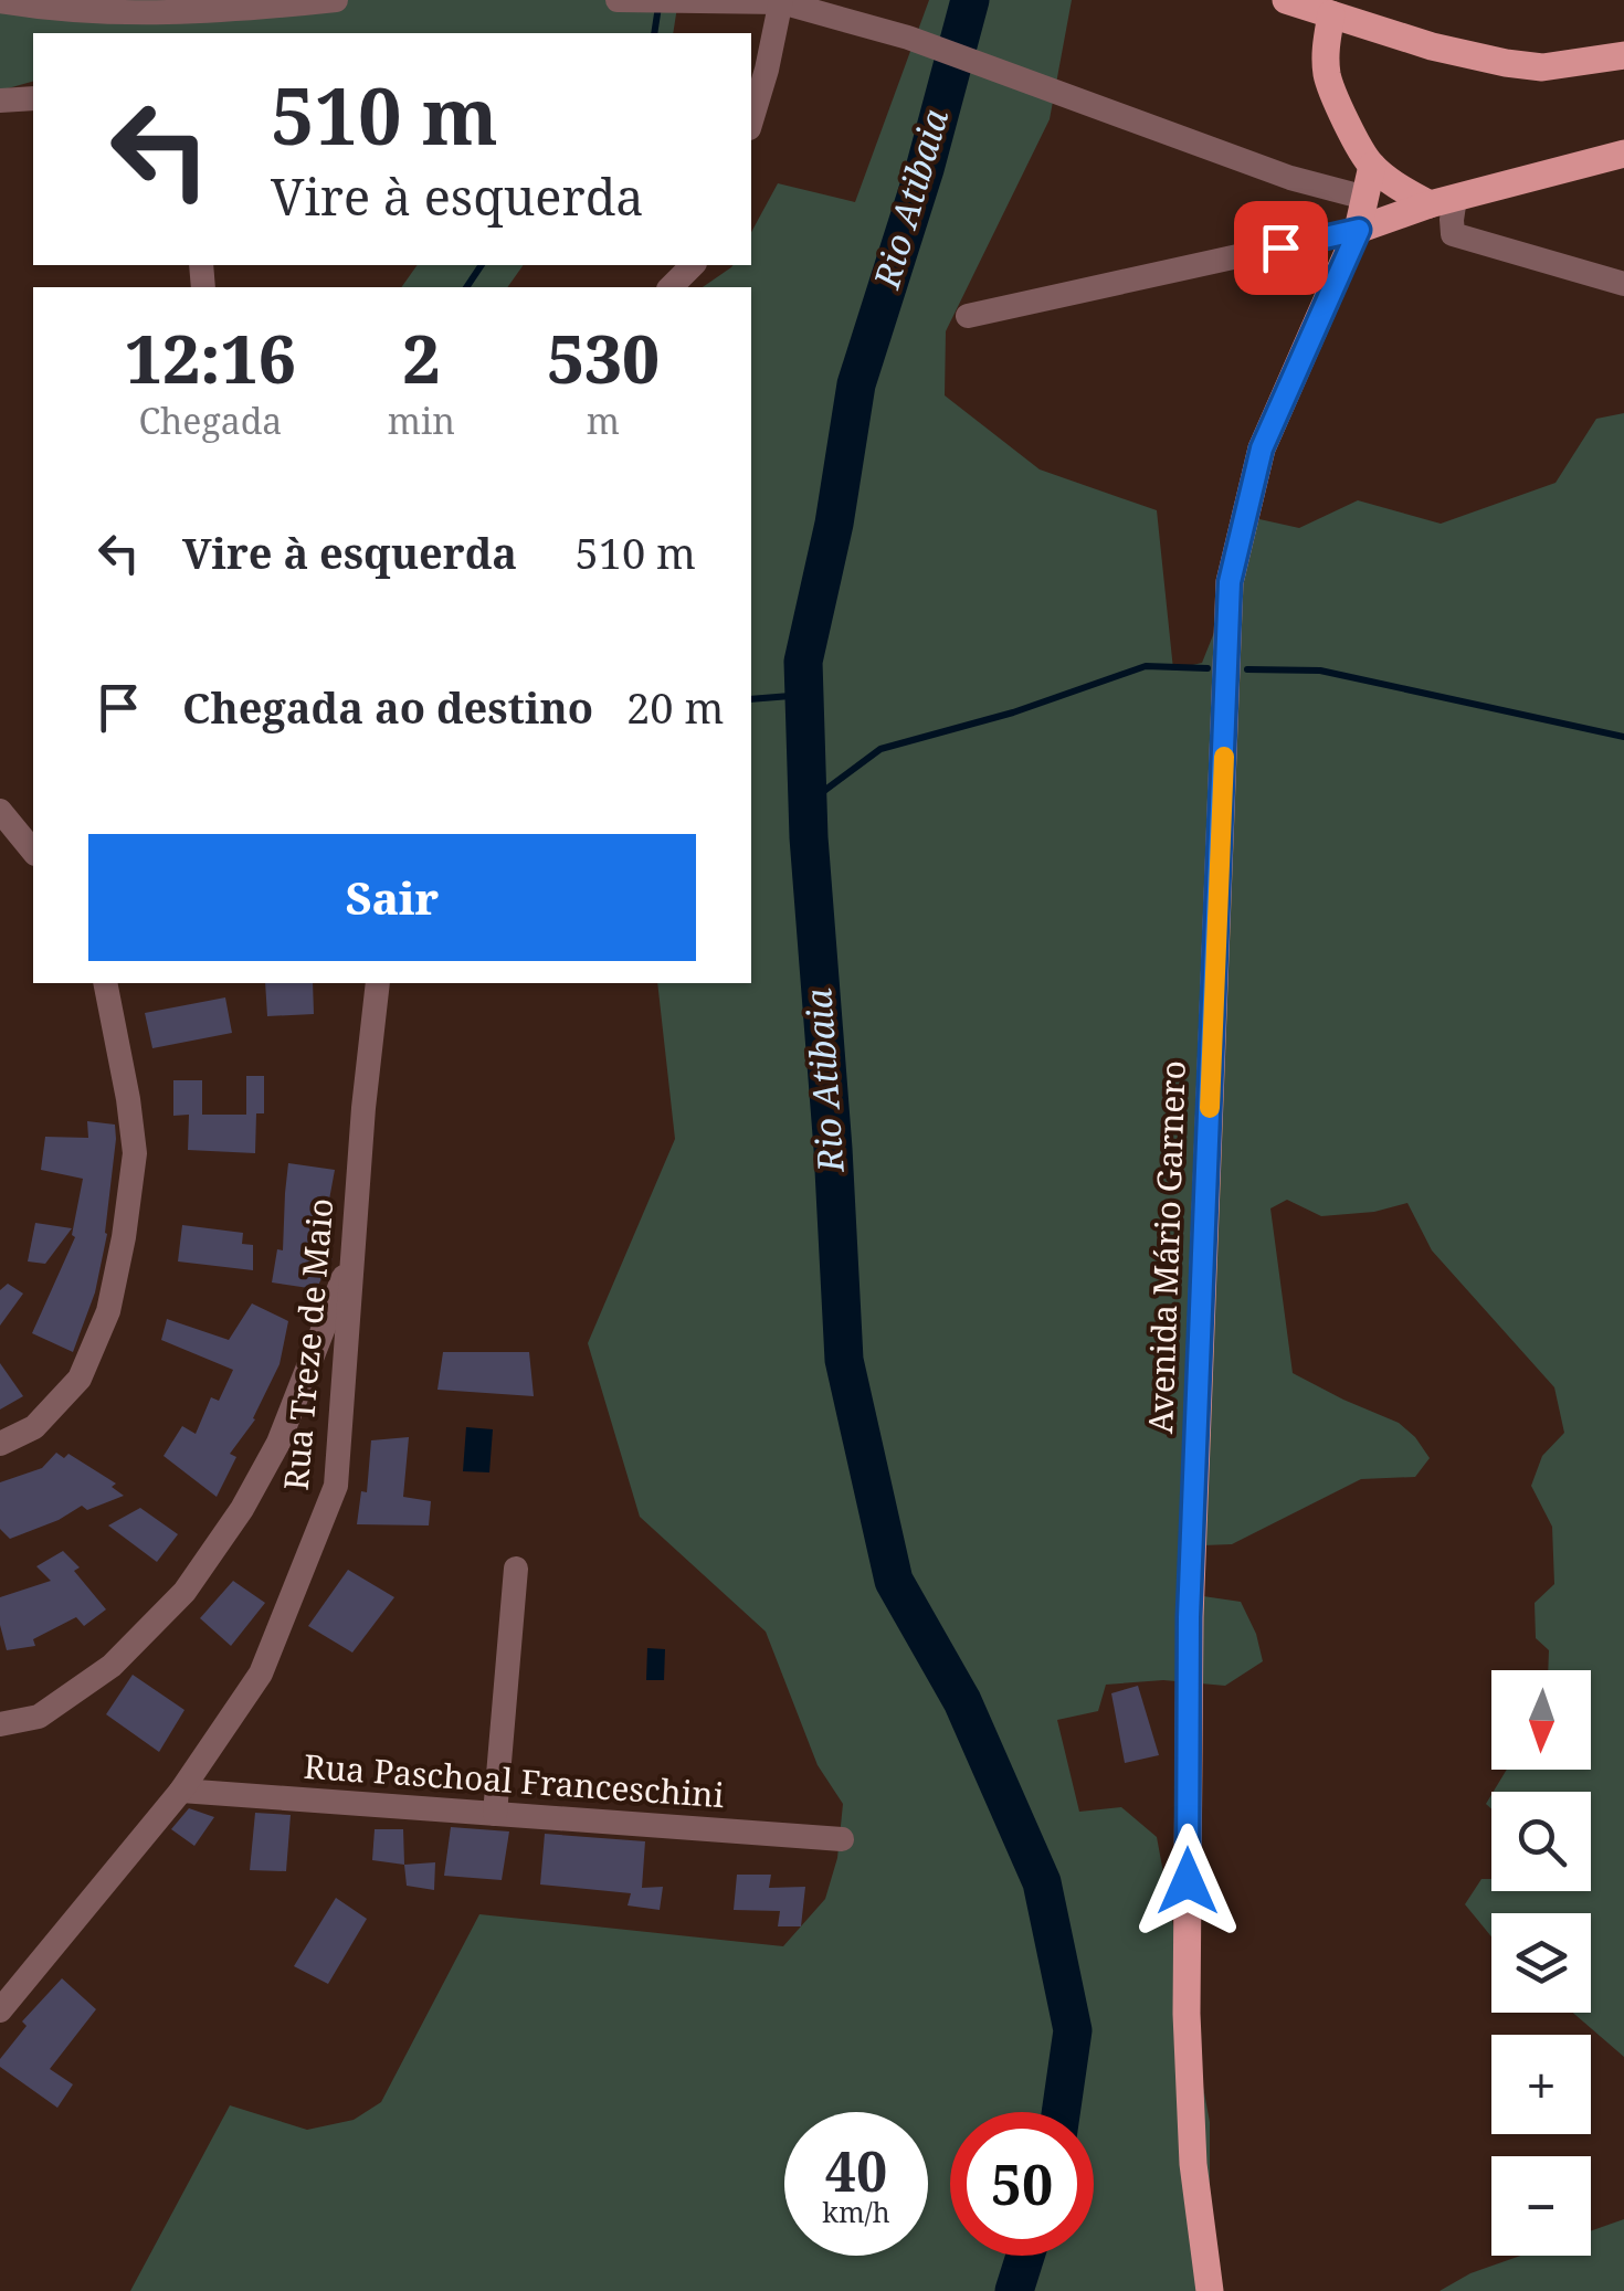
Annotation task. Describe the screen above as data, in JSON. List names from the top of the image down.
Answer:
{
  "streets": {
    "main road": ["Avenida Mário Garnero"],
    "street": ["Rua Treze de Maio", "Rua Paschoal Franceschini"]
  },
  "crossings": [
    ["Rua Treze de Maio", "Rua Paschoal Franceschini"]
  ],
  "water": ["Rio Atibaia"],
  "north": "bottom",
  "page": {
    "turn": ["510 m", "Vire à esquerda"],
    "eta": [
      "12:16",
      "Chegada",
      "2",
      "min",
      "530",
      "m"
    ],
    "list": [
      {
        "name": "Vire à esquerda",
        "value": "510 m"
      },
      {
        "name": "Chegada ao destino",
        "value": "20 m"
      }
    ],
    "buttons": "Sair",
    "map_buttons": ["+", "−"],
    "speed": "40 km/h",
    "limit": "50"
  }
}
